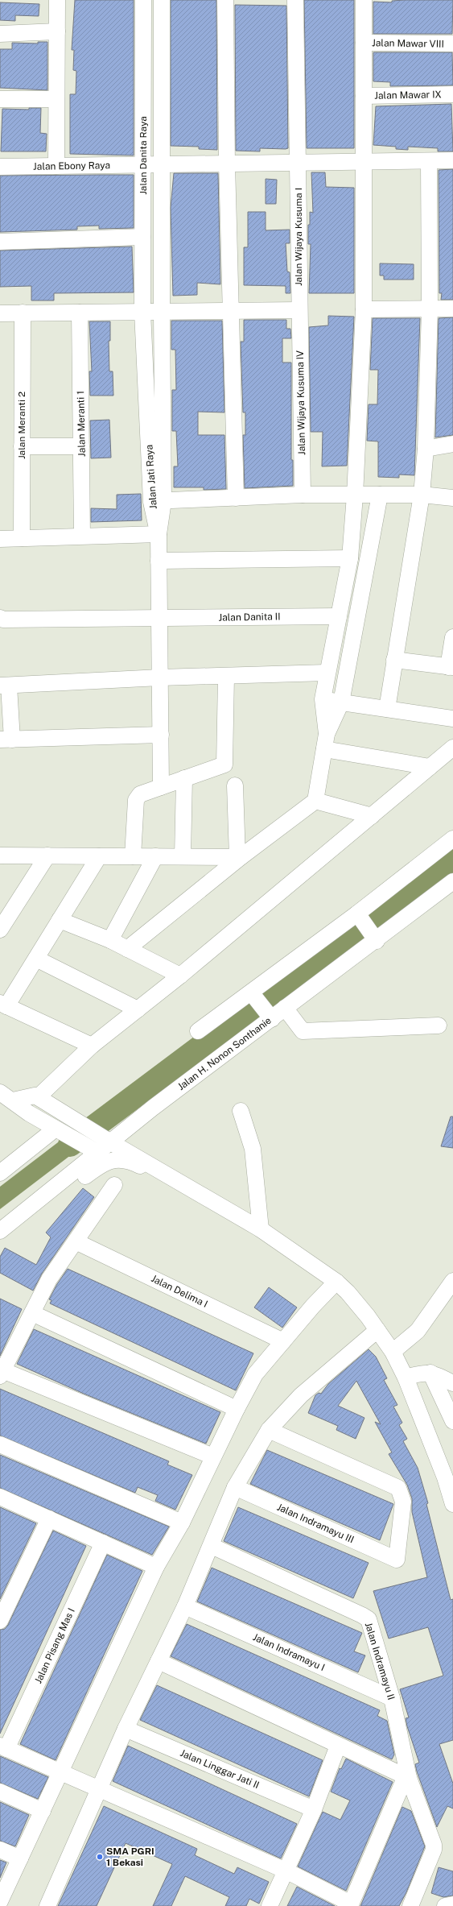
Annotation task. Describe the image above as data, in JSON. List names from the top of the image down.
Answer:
{
  "streets": {
    "street": [
      "Jalan Mawar VIII",
      "Jalan Mawar IX",
      "Jalan Danita Raya",
      "Jalan Ebony Raya",
      "Jalan Wijaya Kusuma I",
      "Jalan Wijaya Kusuma IV",
      "Jalan Meranti 1",
      "Jalan Meranti 2",
      "Jalan Jati Raya",
      "Jalan Danita II",
      "Jalan H. Nonon Sonthanie",
      "Jalan Delima I",
      "Jalan Indramayu III",
      "Jalan Pisang Mas I",
      "Jalan Indramayu I",
      "Jalan Indramayu II",
      "Jalan Linggar Jati II"
    ]
  },
  "crossings": [
    ["Jalan Danita Raya", "Jalan Ebony Raya"],
    ["Jalan Danita Raya", "Jalan Jati Raya"],
    ["Jalan Ebony Raya", "Jalan Wijaya Kusuma I"],
    ["Jalan Wijaya Kusuma I", "Jalan Wijaya Kusuma IV"],
    ["Jalan Jati Raya", "Jalan Danita II"],
    ["Jalan Indramayu I", "Jalan Indramayu II"]
  ],
  "places": ["SMA PGRI 1 Bekasi"]
}
